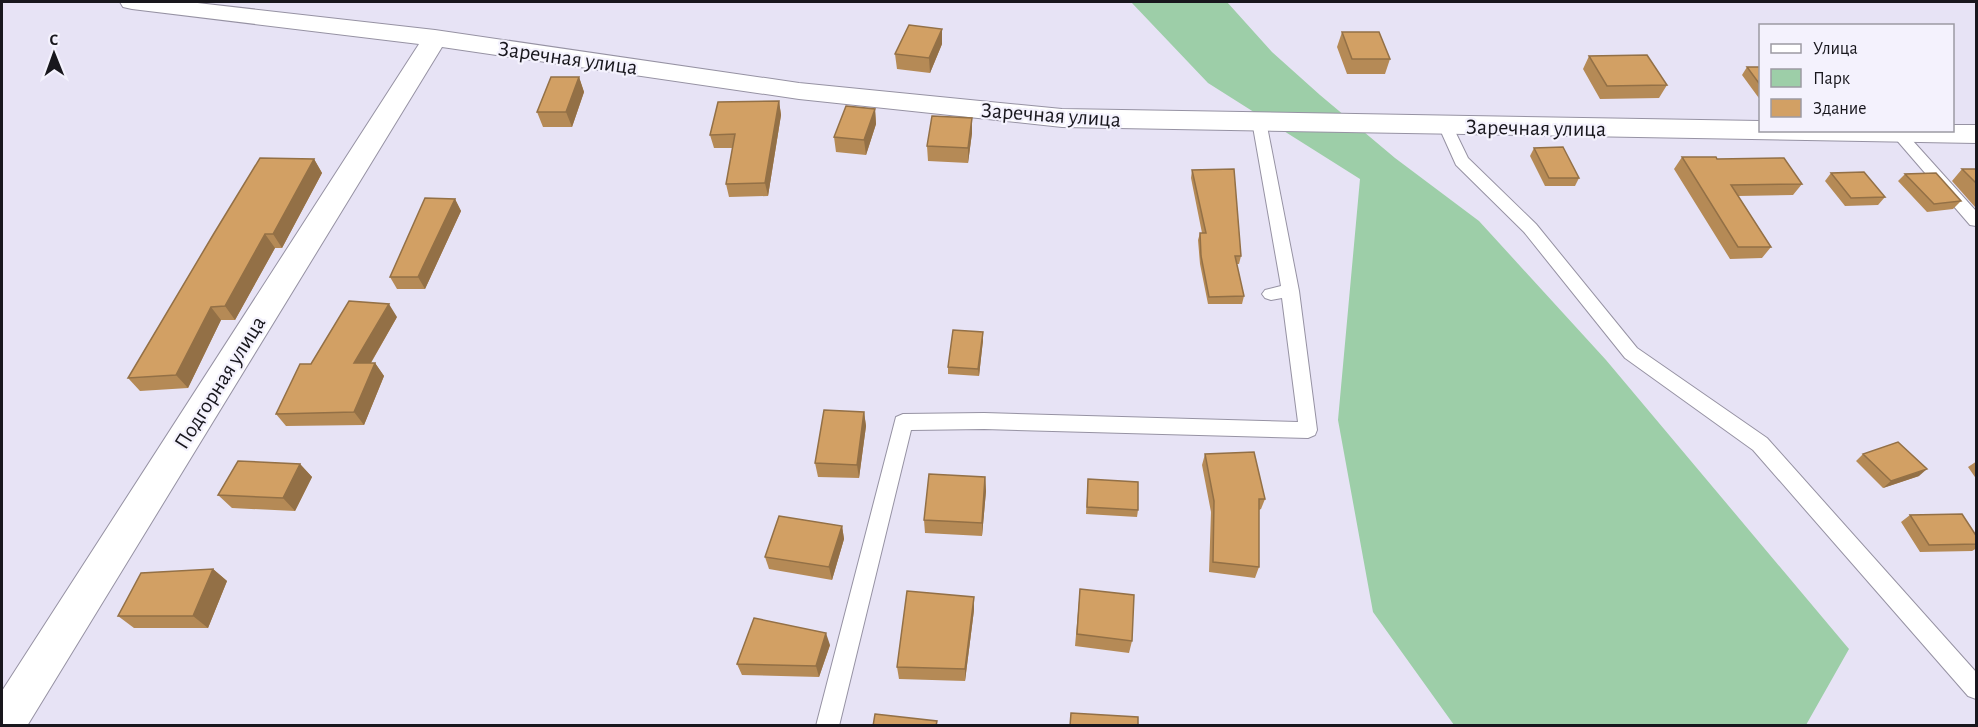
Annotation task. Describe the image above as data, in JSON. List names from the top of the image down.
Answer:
{
  "streets": {
    "street": ["Заречная улица", "Подгорная улица"]
  },
  "crossings": [
    ["Заречная улица", "Подгорная улица"]
  ],
  "legend": ["Улица", "Парк", "Здание"],
  "north": "top"
}
